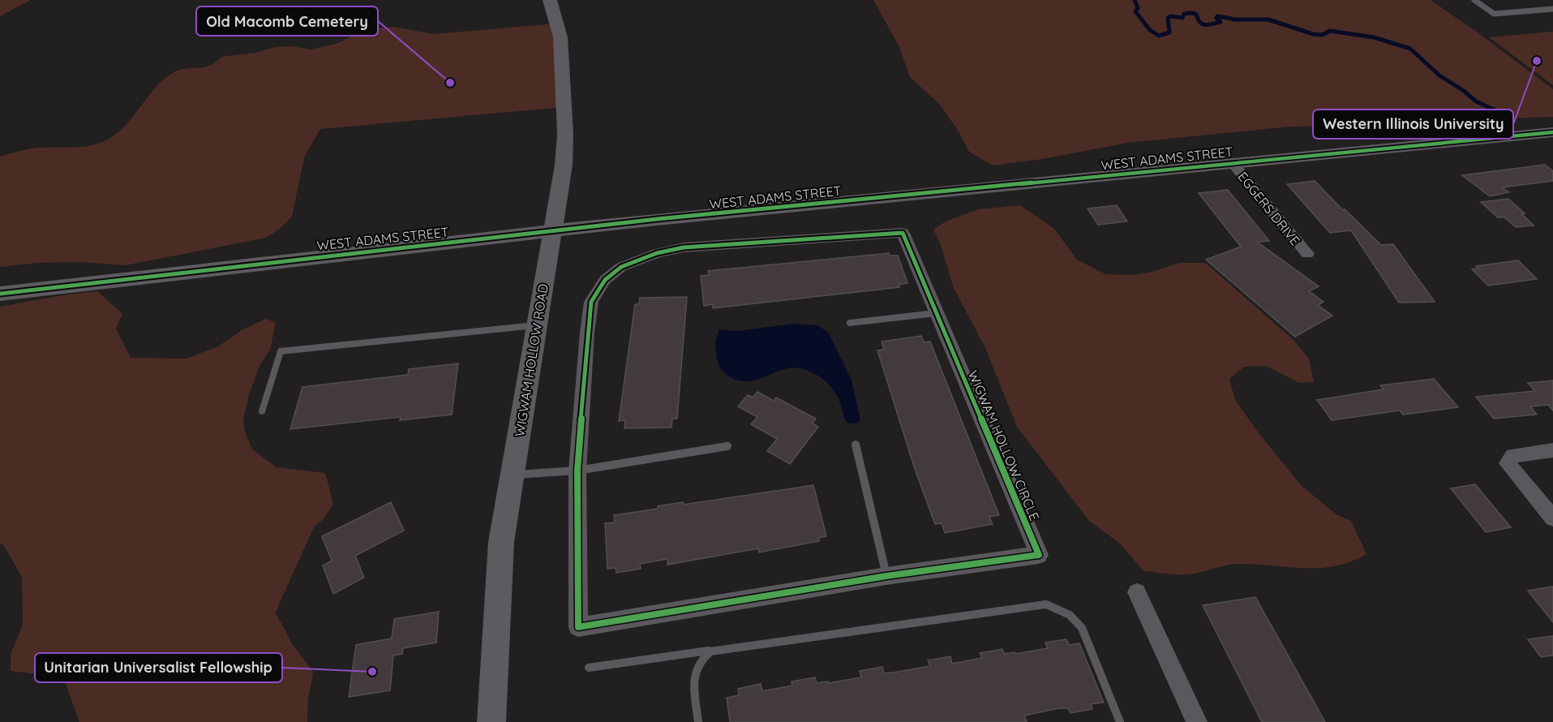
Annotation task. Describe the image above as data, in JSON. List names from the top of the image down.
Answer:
{
  "streets": {
    "street": [
      "WEST ADAMS STREET",
      "EGGERS DRIVE",
      "WIGWAM HOLLOW ROAD",
      "WIGWAM HOLLOW CIRCLE"
    ]
  },
  "crossings": [
    ["WEST ADAMS STREET", "EGGERS DRIVE"],
    ["WEST ADAMS STREET", "WIGWAM HOLLOW ROAD"]
  ],
  "places": ["Western Illinois University", "Old Macomb Cemetery", "Unitarian Universalist Fellowship"]
}
